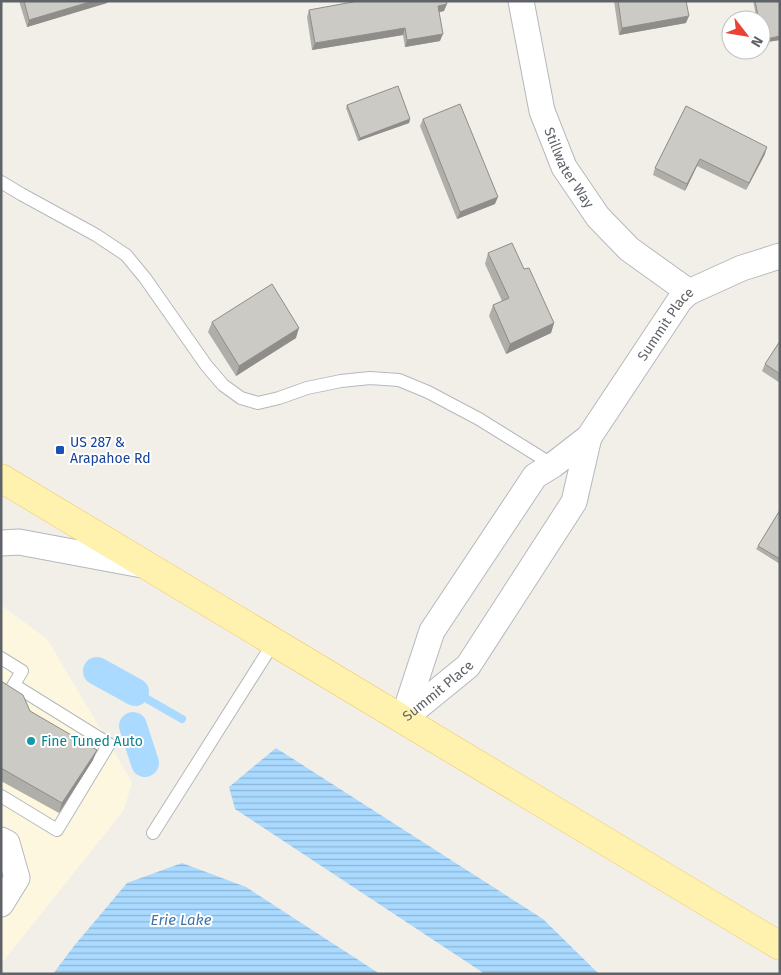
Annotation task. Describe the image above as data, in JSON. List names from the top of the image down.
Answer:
{
  "streets": {
    "street": ["Stillwater Way", "Summit Place"]
  },
  "crossings": [
    ["Stillwater Way", "Summit Place"]
  ],
  "water": ["Erie Lake"],
  "places": {
    "transit": ["US 287 & Arapahoe Rd"],
    "other": ["Fine Tuned Auto"]
  },
  "north": "bottom right"
}
